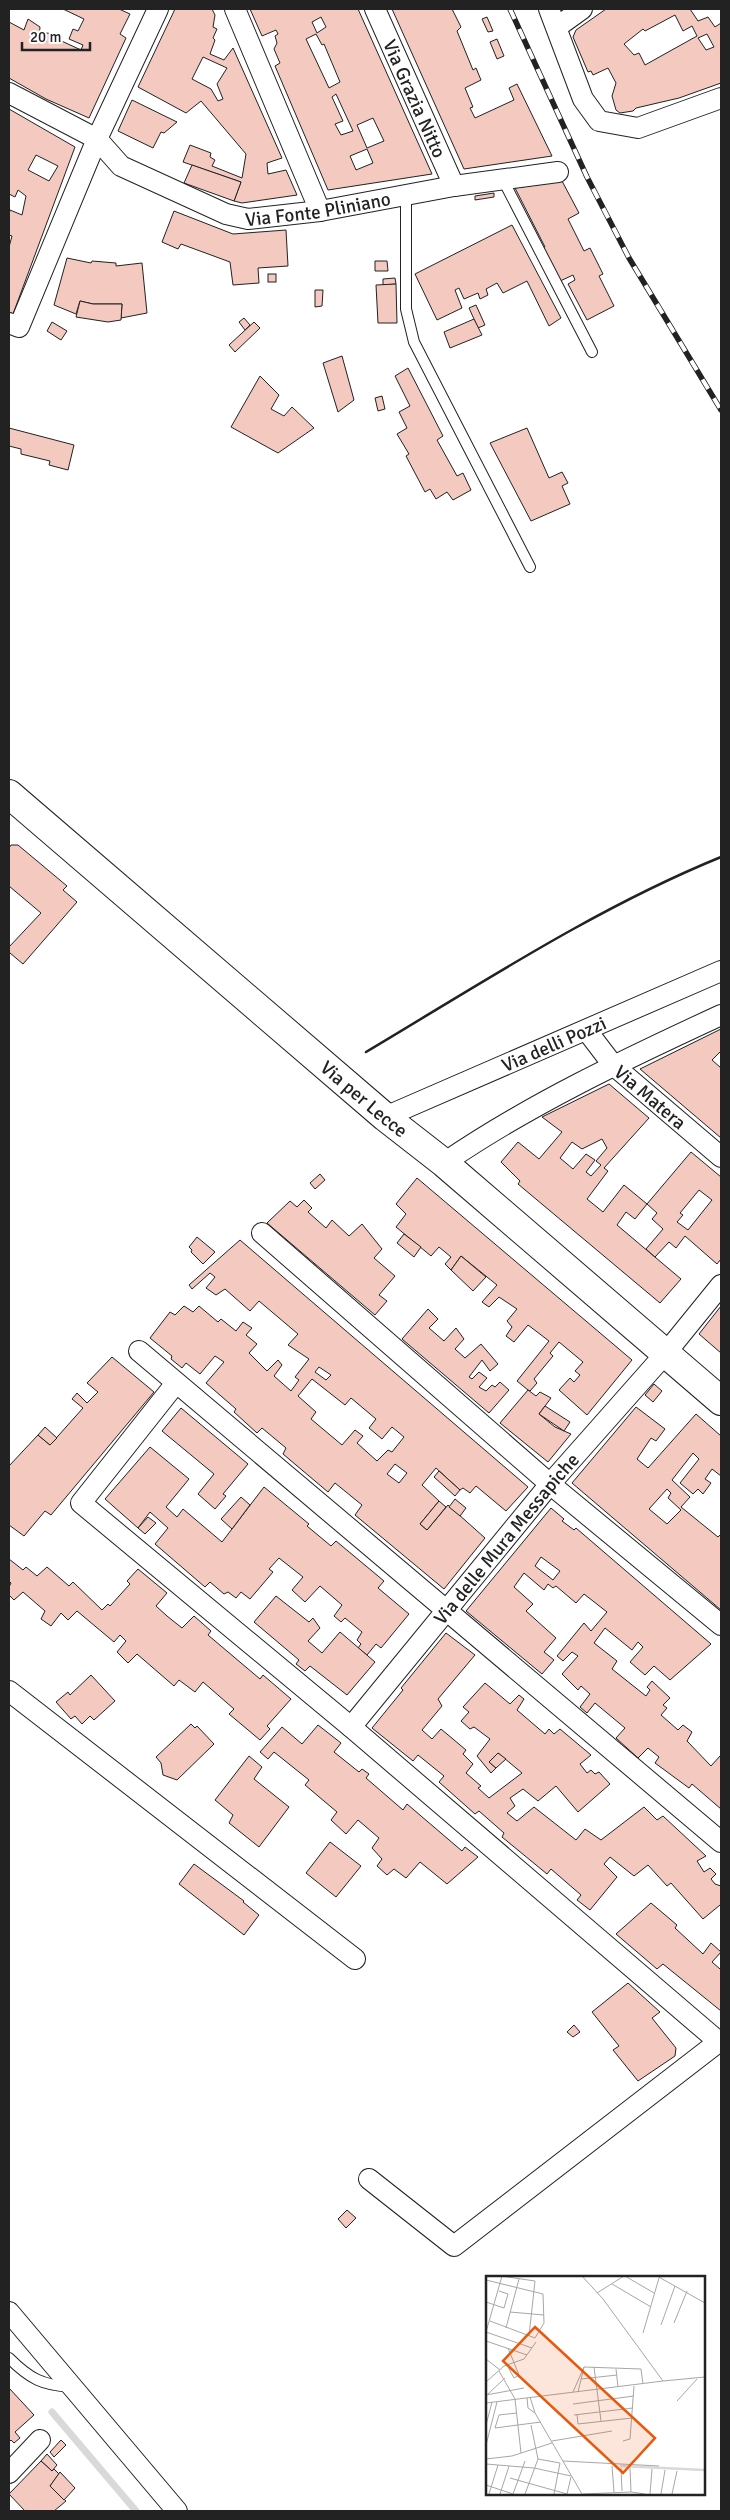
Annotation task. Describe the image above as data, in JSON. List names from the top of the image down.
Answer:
{
  "streets": {
    "street": [
      "Via Grazia Nitto",
      "Via Fonte Pliniano",
      "Via delli Pozzi",
      "Via Matera",
      "Via per Lecce",
      "Via delle Mura Messapiche"
    ]
  },
  "crossings": [
    ["Via Grazia Nitto", "Via Fonte Pliniano"],
    ["Via delli Pozzi", "Via Matera"],
    ["Via delli Pozzi", "Via per Lecce"],
    ["Via per Lecce", "Via delle Mura Messapiche"]
  ],
  "scale_bar": "20 m"
}
